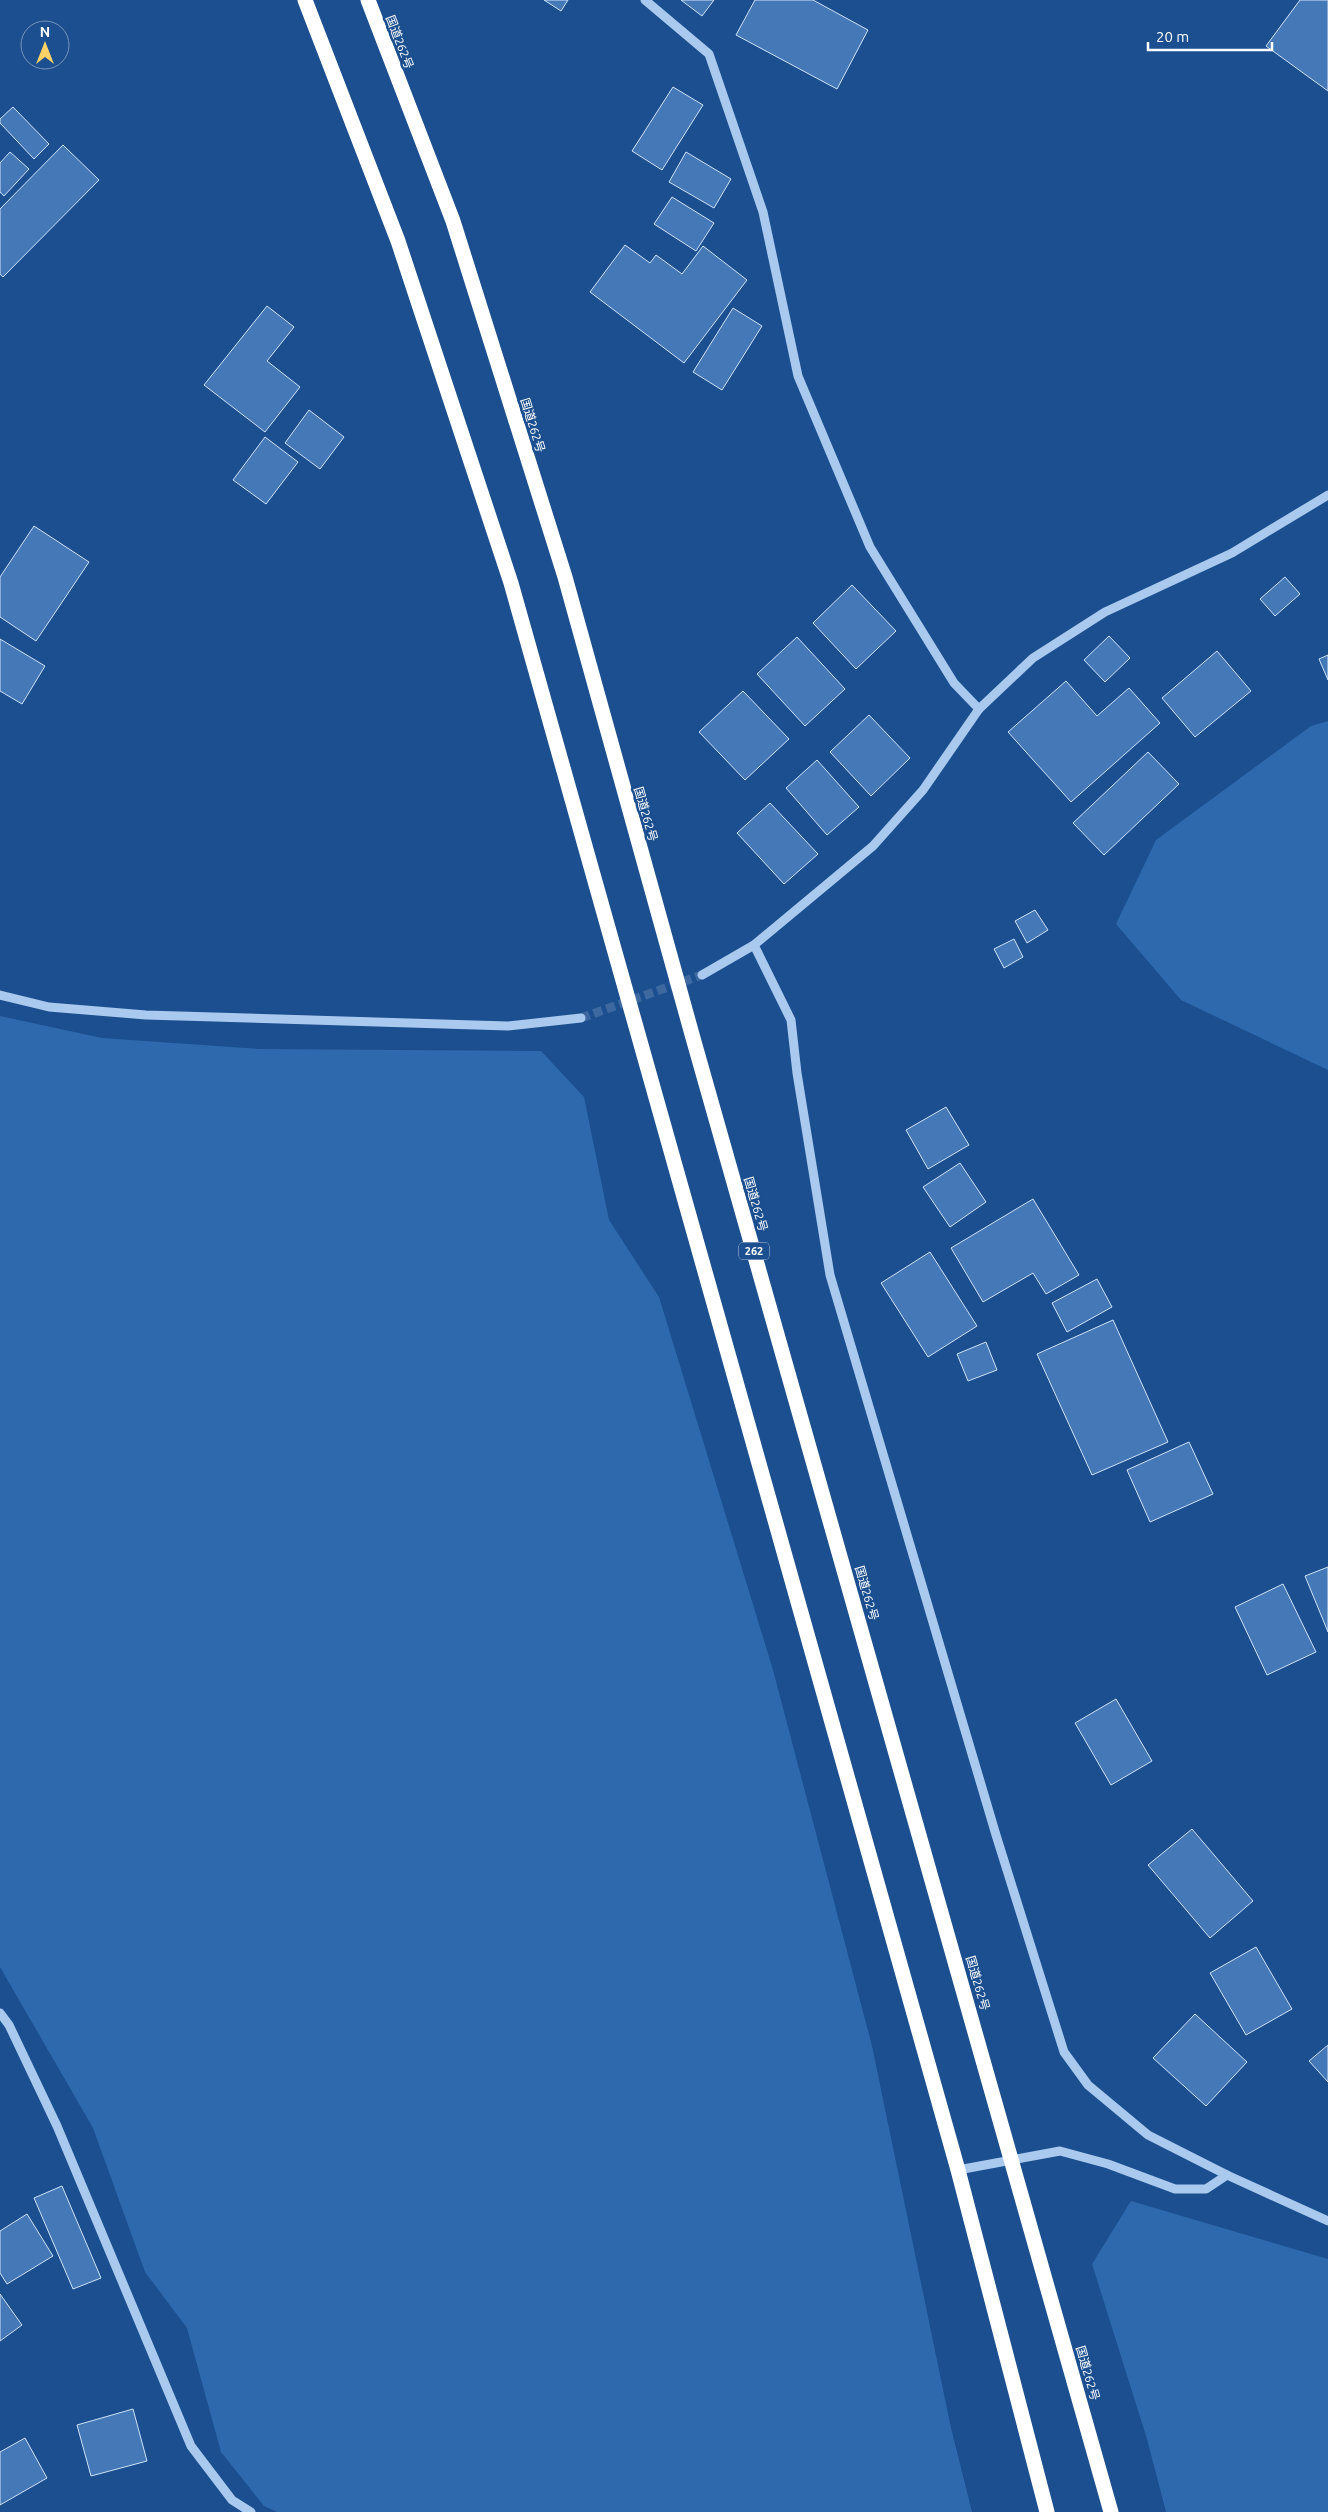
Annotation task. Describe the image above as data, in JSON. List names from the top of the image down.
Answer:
{
  "streets": {
    "highway": ["国道262号", "262"]
  },
  "scale_bar": "20 m",
  "north": "top"
}
